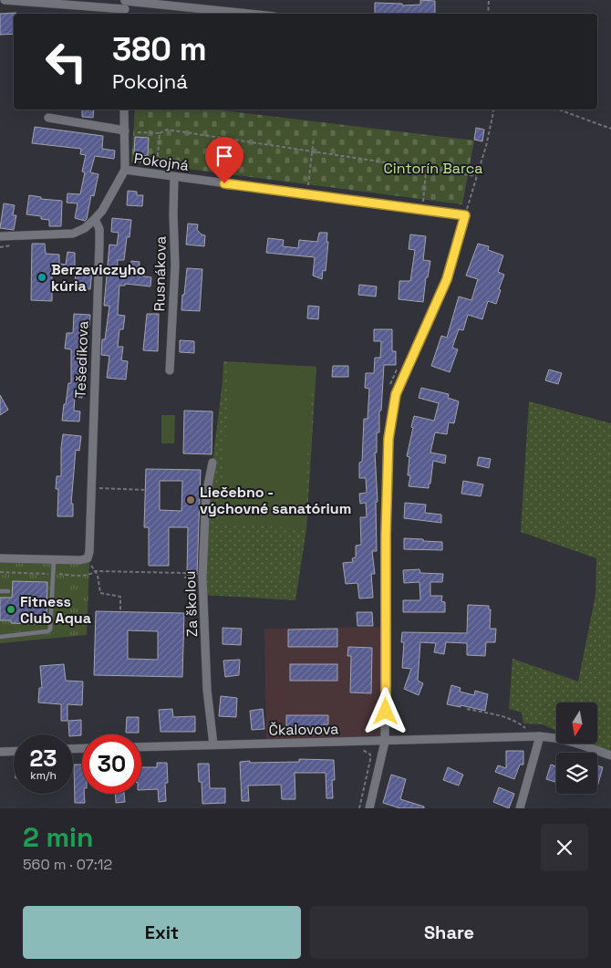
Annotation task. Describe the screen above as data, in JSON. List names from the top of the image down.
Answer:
{
  "streets": {
    "street": [
      "Pokojná",
      "Rusnákova",
      "Tešedíkova",
      "Za školou",
      "Čkalovova"
    ]
  },
  "crossings": [
    ["Pokojná", "Rusnákova"],
    ["Za školou", "Čkalovova"]
  ],
  "parks": ["Cintorín Barca"],
  "places": ["Berzeviczyho kúria", "Liečebno - výchovné sanatórium", "Fitness Club Aqua"],
  "north": "bottom",
  "page": {
    "turn": ["380 m", "Pokojná"],
    "speed": "23 km/h",
    "limit": "30",
    "heading": ["2 min", "560 m · 07:12"],
    "buttons": ["Exit", "Share"]
  }
}
